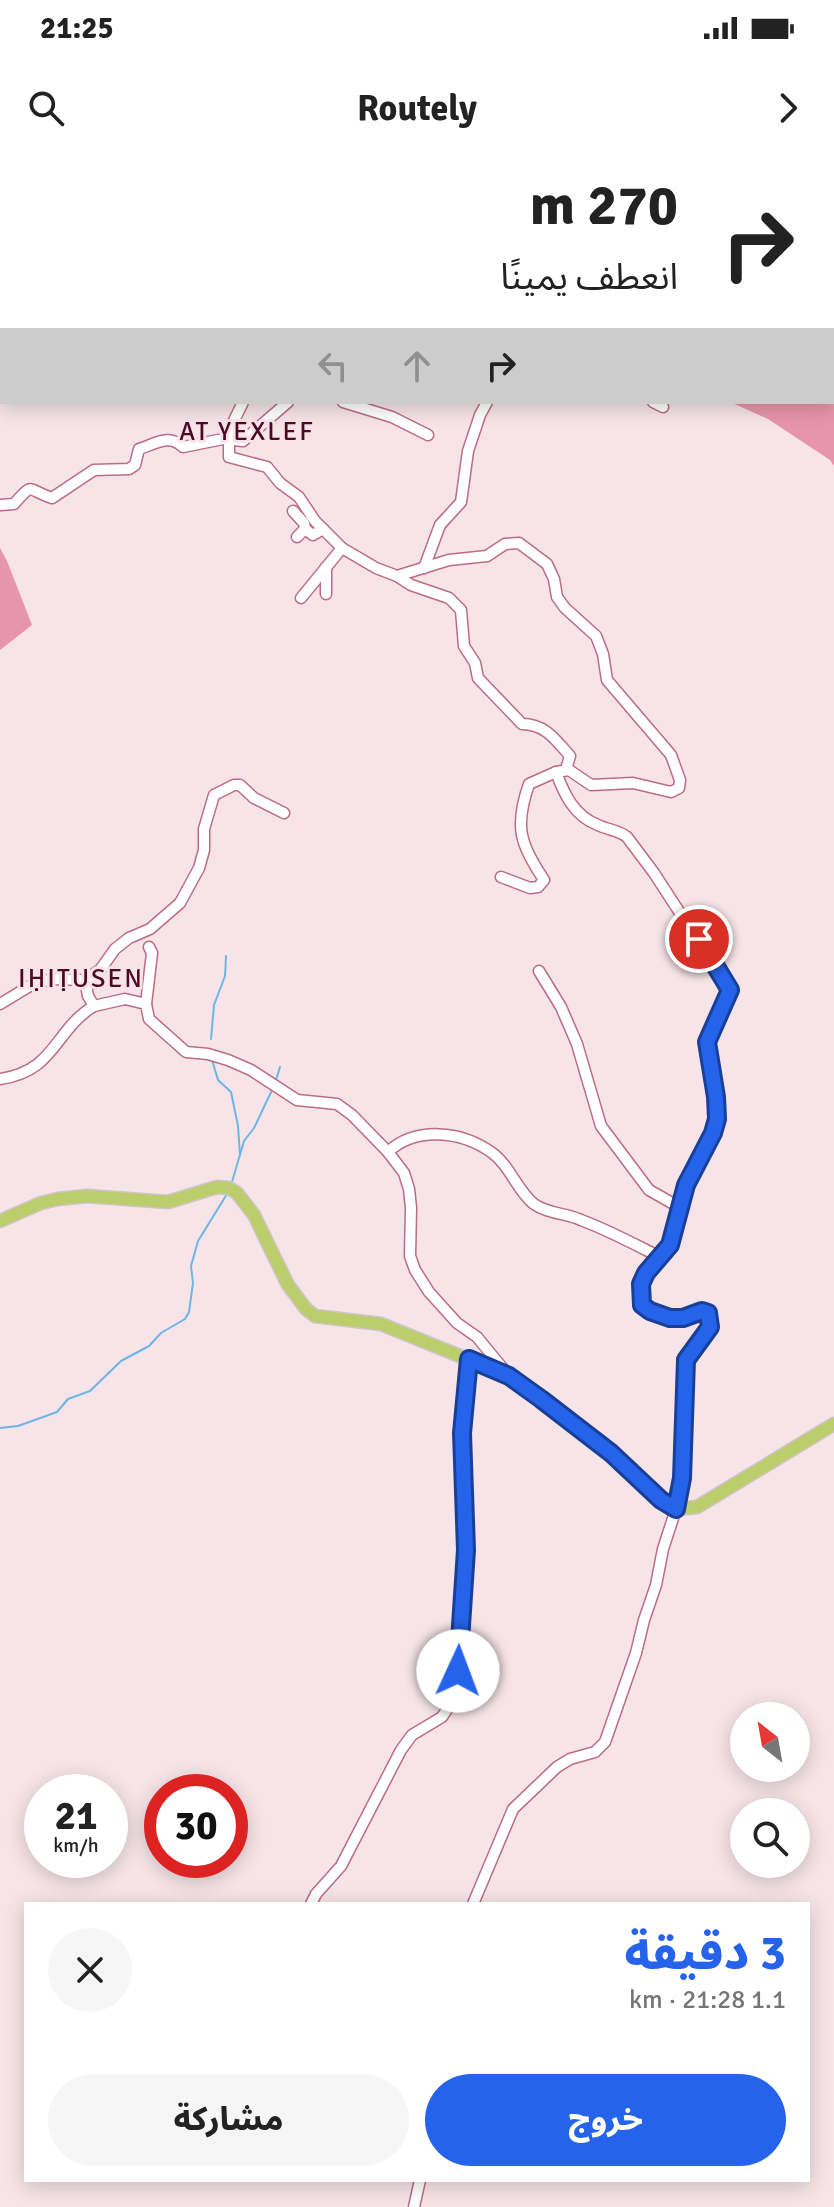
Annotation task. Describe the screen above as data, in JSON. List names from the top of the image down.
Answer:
{
  "districts": ["AT YEXLEF", "IḤIṬUSEN"],
  "north": "top left",
  "page": {
    "status": "21:25",
    "header": "Routely",
    "turn": ["270 m", "انعطف يمينًا"],
    "speed": "21 km/h",
    "limit": "30",
    "heading": ["3 دقيقة", "1.1 km · 21:28"],
    "buttons": ["خروج", "مشاركة"]
  }
}
